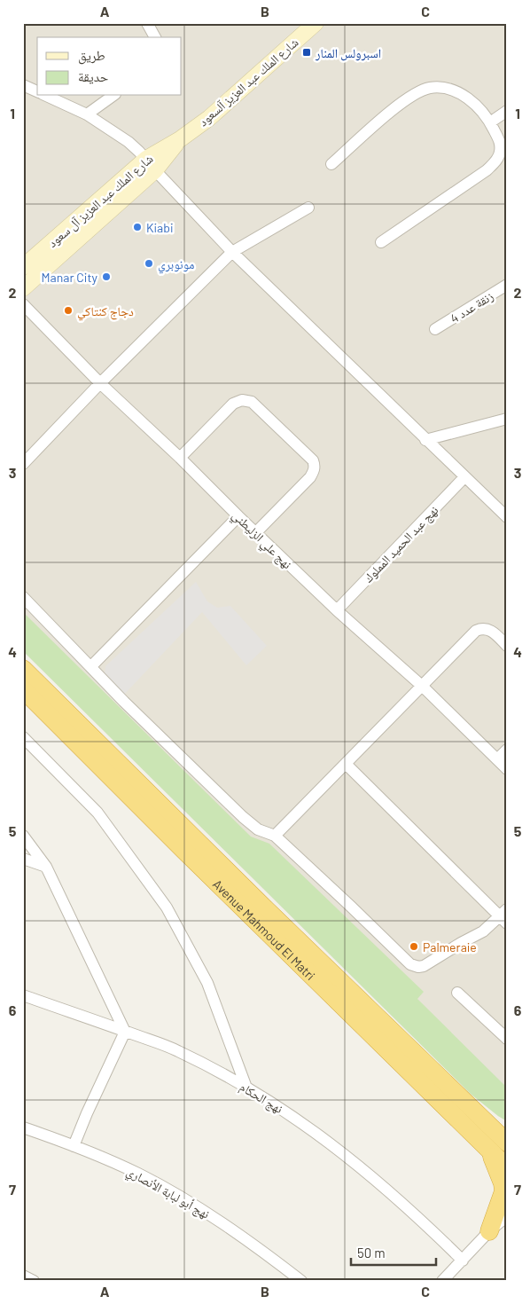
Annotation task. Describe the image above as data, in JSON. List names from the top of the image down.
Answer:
{
  "streets": {
    "highway": ["Avenue Mahmoud El Matri"],
    "main road": ["شارع الملك عبد العزيز آلسعود", "شارع الملك عبد العزيز آل سعود"],
    "street": [
      "زنقة عدد 4",
      "نهج علي الزليطني",
      "نهج عبد الحميد المملوك",
      "نهج الحكام",
      "نهج أبو لبابة الأنصاري"
    ]
  },
  "crossings": [
    ["شارع الملك عبد العزيز آلسعود", "شارع الملك عبد العزيز آل سعود"],
    ["نهج علي الزليطني", "نهج عبد الحميد المملوك"]
  ],
  "places": {
    "transit": ["اسبرولس المنار"],
    "other": [
      "Kiabi",
      "مونوبري",
      "Manar City",
      "دجاج كنتاكي",
      "Palmeraie"
    ]
  },
  "legend": ["طريق", "حديقة"],
  "scale_bar": "50 m",
  "grid": {
    "columns": ["A", "B", "C"],
    "rows": [
      "1",
      "2",
      "3",
      "4",
      "5",
      "6",
      "7"
    ]
  }
}
